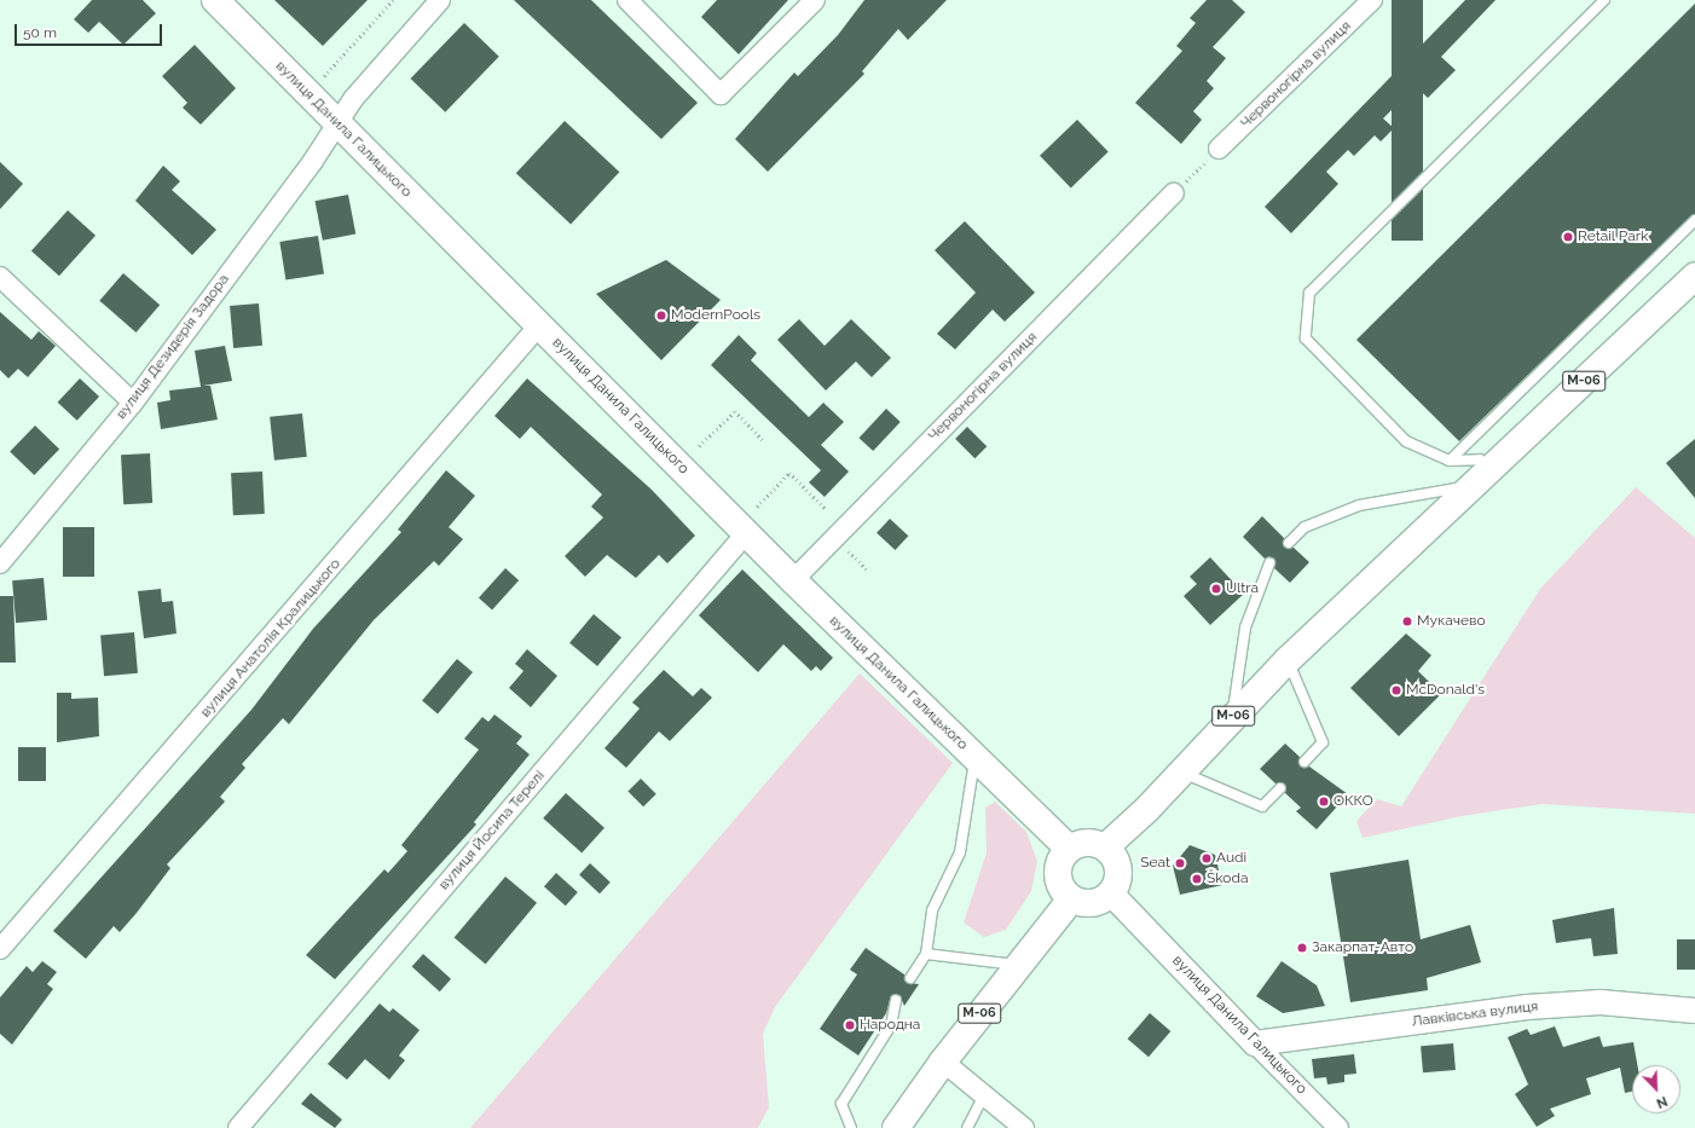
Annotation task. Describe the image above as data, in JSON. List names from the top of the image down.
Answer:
{
  "streets": {
    "main road": ["вулиця Данила Галицького", "М-06"],
    "street": [
      "Червоногірна вулиця",
      "вулиця Дезидерія Задора",
      "вулиця Анатолія Кралицького",
      "вулиця Йосипа Терелі",
      "Лавківська вулиця"
    ]
  },
  "crossings": [
    ["Червоногірна вулиця", "вулиця Данила Галицького"],
    ["вулиця Данила Галицького", "вулиця Дезидерія Задора"],
    ["вулиця Данила Галицького", "М-06"],
    ["вулиця Данила Галицького", "вулиця Анатолія Кралицького"],
    ["вулиця Данила Галицького", "вулиця Йосипа Терелі"],
    ["вулиця Данила Галицького", "Лавківська вулиця"]
  ],
  "places": [
    "Retail Park",
    "ModernPools",
    "Ultra",
    "Мукачево",
    "McDonald's",
    "ОККО",
    "Audi",
    "Seat",
    "Škoda",
    "Закарпат-Авто",
    "Народна"
  ],
  "scale_bar": "50 m",
  "north": "bottom right"
}
